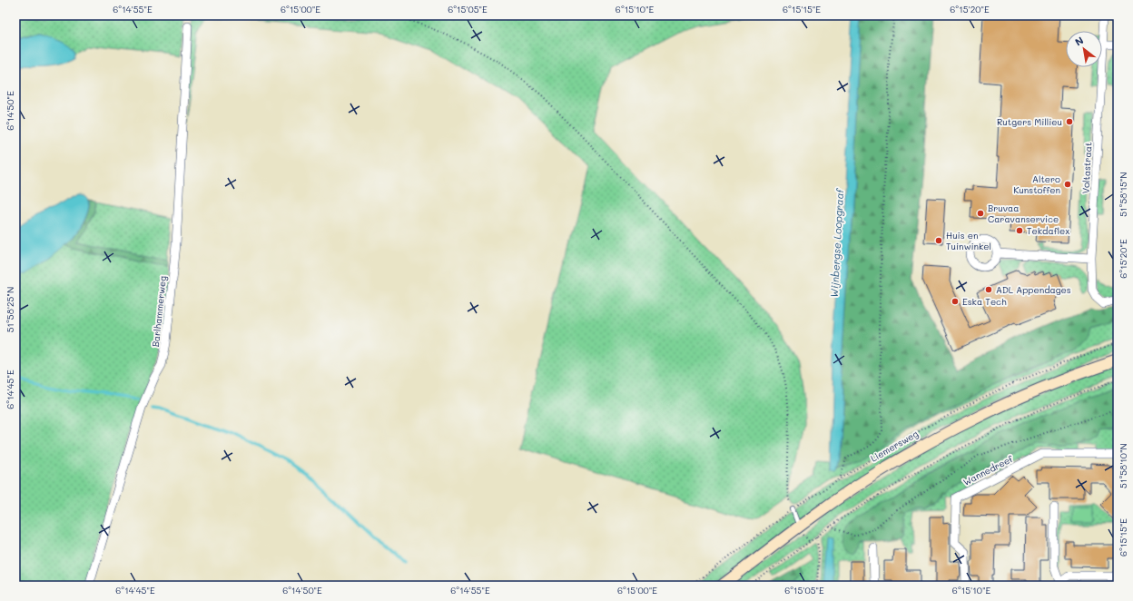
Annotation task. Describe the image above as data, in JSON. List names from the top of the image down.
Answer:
{
  "streets": {
    "main road": ["Liemersweg"],
    "street": ["Voltastraat", "Barlhammerweg", "Wannedreef"]
  },
  "water": ["Wijnbergse Loopgraaf"],
  "places": [
    "Rutgers Millieu",
    "Altero Kunstoffen",
    "Bruvaa Caravanservice",
    "Tekdaflex",
    "Huis en Tuinwinkel",
    "ADL Appendages",
    "Eska Tech"
  ],
  "north": "top left",
  "coordinates": [
    "6°14'55\"E",
    "6°15'00\"E",
    "6°15'05\"E",
    "6°15'10\"E",
    "6°15'15\"E",
    "6°15'20\"E",
    "6°14'50\"E",
    "51°58'15\"N",
    "51°58'25\"N",
    "6°14'45\"E",
    "51°58'10\"N"
  ]
}
